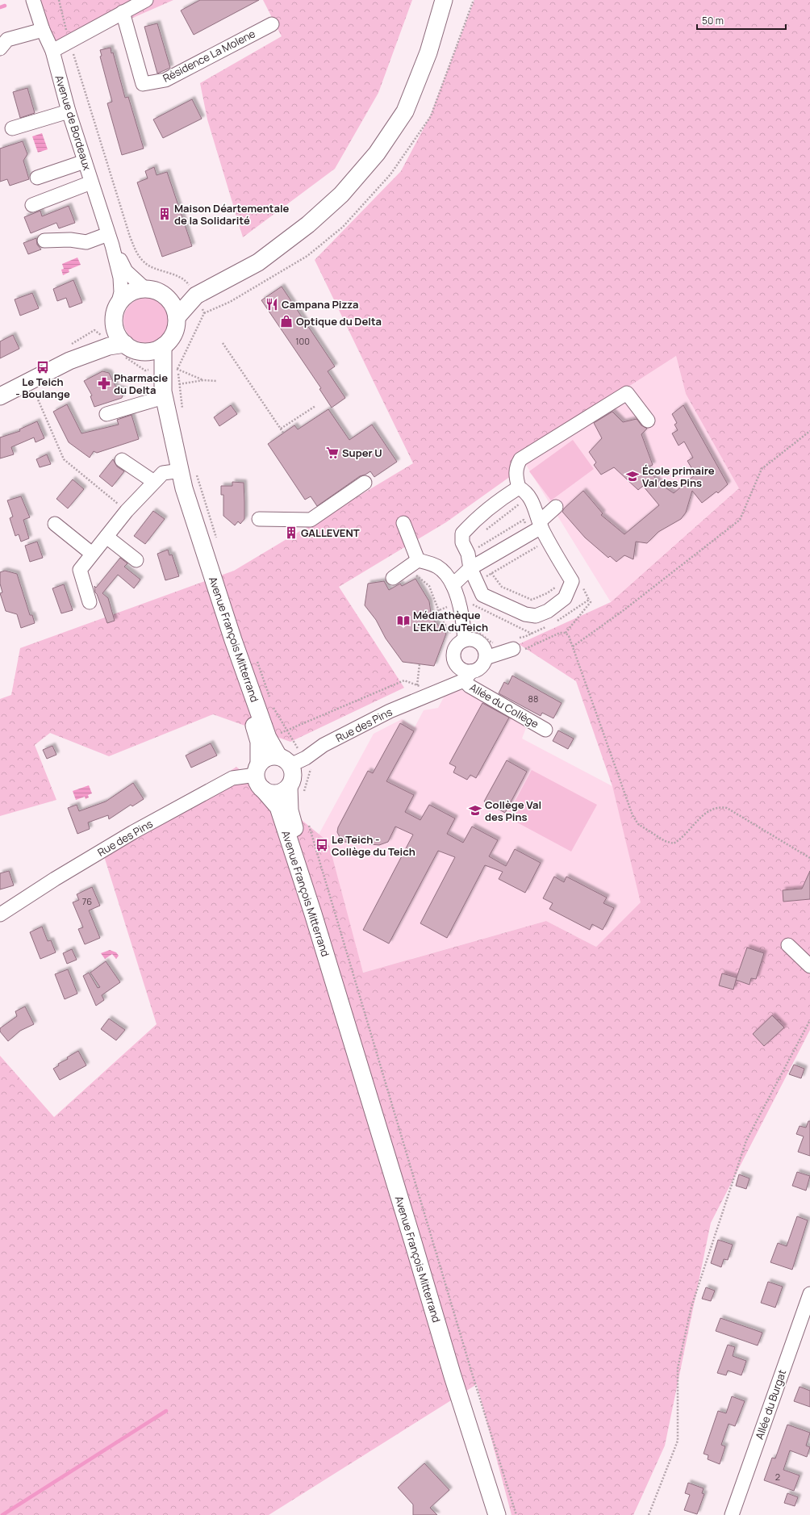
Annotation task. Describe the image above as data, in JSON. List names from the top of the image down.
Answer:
{
  "streets": {
    "main road": ["Avenue François Mitterrand"],
    "street": [
      "Résidence La Molene",
      "Avenue de Bordeaux",
      "Allée du Collège",
      "Rue des Pins",
      "Allée du Burgat"
    ]
  },
  "crossings": [
    ["Avenue de Bordeaux", "Avenue François Mitterrand"],
    ["Avenue François Mitterrand", "Rue des Pins"],
    ["Allée du Collège", "Rue des Pins"]
  ],
  "places": {
    "building": ["Maison Déartementale de la Solidarité", "GALLEVENT"],
    "restaurant": ["Campana Pizza"],
    "shop": ["Optique du Delta"],
    "bus stop": ["Le Teich - Boulange", "Le Teich - Collège du Teich"],
    "pharmacy": ["Pharmacie du Delta"],
    "supermarket": ["Super U"],
    "school or university": ["École primaire Val des Pins", "Collège Val des Pins"],
    "library": ["Médiathèque L'EKLA duTeich"]
  },
  "house_numbers": [
    "100",
    "88",
    "76",
    "2"
  ],
  "scale_bar": "50 m"
}
